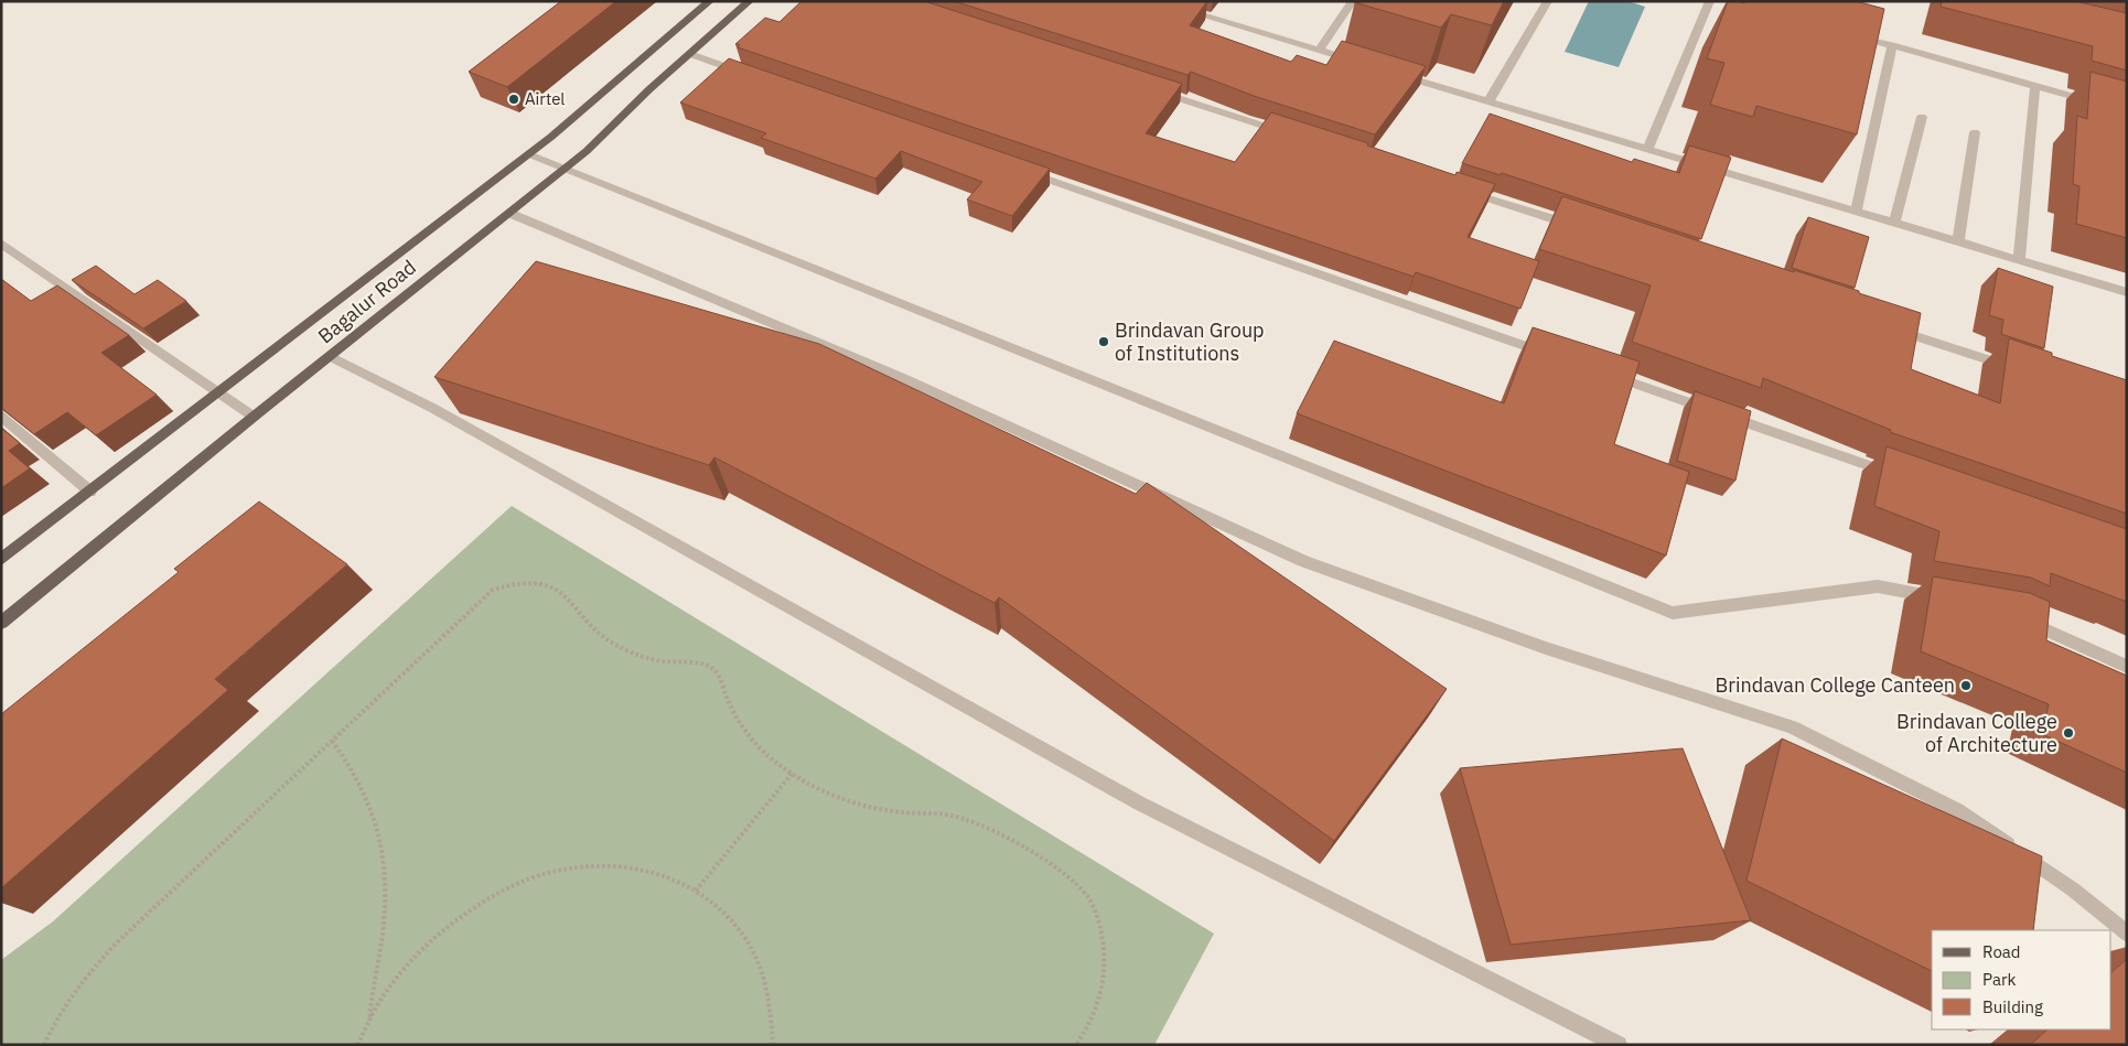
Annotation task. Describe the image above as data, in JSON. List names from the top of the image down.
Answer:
{
  "streets": {
    "main road": ["Bagalur Road"]
  },
  "places": [
    "Airtel",
    "Brindavan Group of Institutions",
    "Brindavan College Canteen",
    "Brindavan College of Architecture"
  ],
  "legend": ["Road", "Park", "Building"]
}
